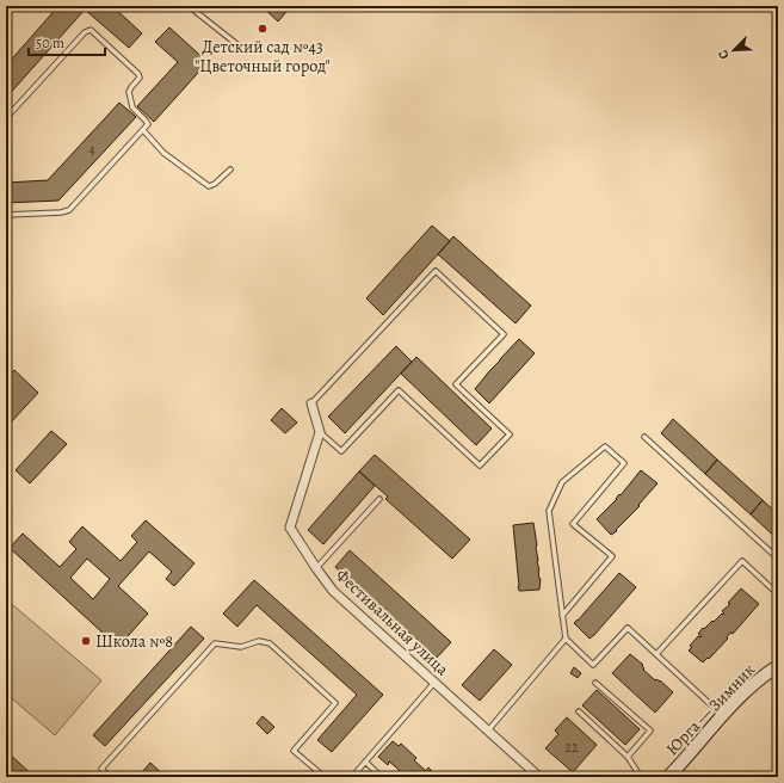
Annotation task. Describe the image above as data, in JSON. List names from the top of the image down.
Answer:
{
  "streets": {
    "street": ["Фестивальная улица", "Юрга — Зимник"]
  },
  "places": ["Детский сад №43 \"Цветочный город\"", "Школа №8"],
  "house_numbers": ["4", "22"],
  "scale_bar": "50 m",
  "north": "bottom left"
}
